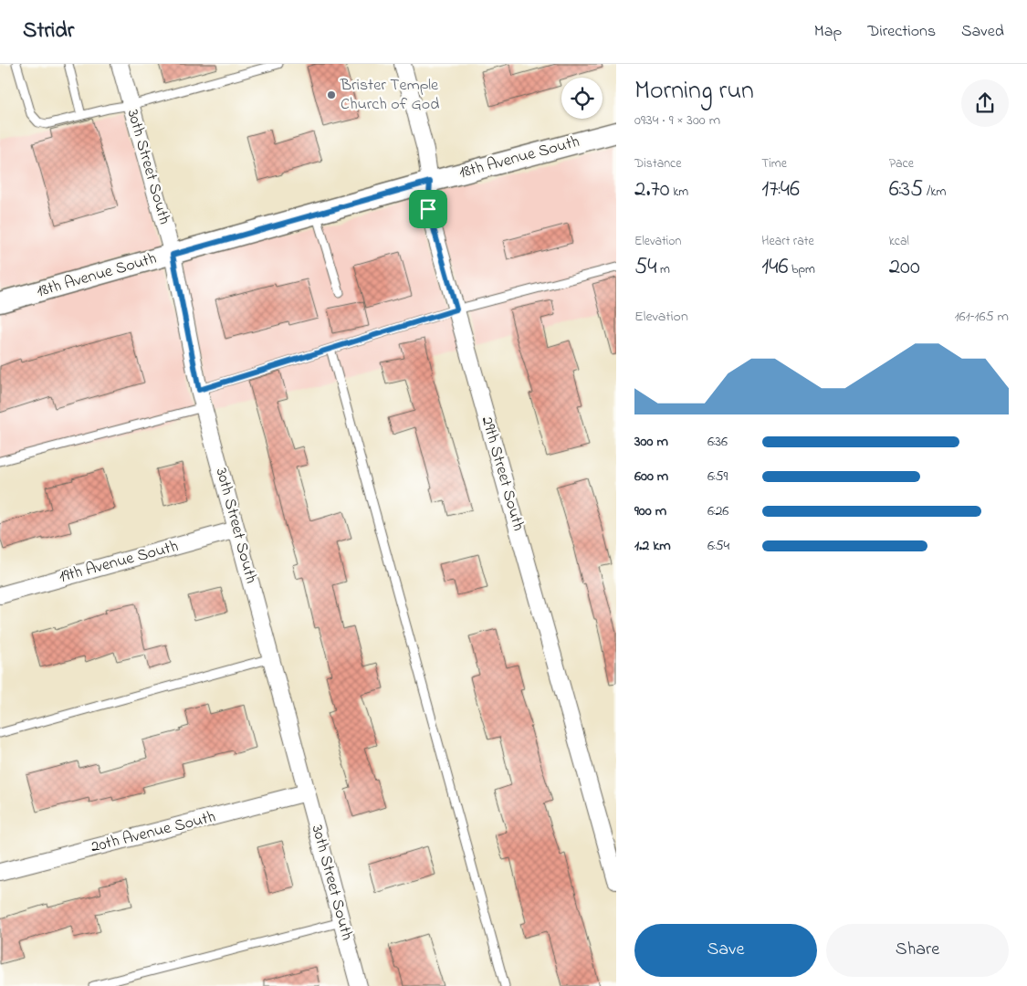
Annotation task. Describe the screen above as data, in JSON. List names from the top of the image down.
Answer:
{
  "streets": {
    "street": [
      "18th Avenue South",
      "30th Street South",
      "29th Street South",
      "19th Avenue South",
      "20th Avenue South"
    ]
  },
  "crossings": [
    ["18th Avenue South", "30th Street South"],
    ["18th Avenue South", "29th Street South"],
    ["30th Street South", "19th Avenue South"],
    ["30th Street South", "20th Avenue South"]
  ],
  "places": ["Brister Temple Church of God"],
  "page": {
    "header": "Stridr",
    "nav": ["Map", "Directions", "Saved"],
    "heading": ["Morning run", "09:34 · 9 × 300 m"],
    "stats": [
      ["Distance", "2.70 km"],
      ["Time", "17:46"],
      ["Pace", "6:35 /km"],
      ["Elevation", "54 m"],
      ["Heart rate", "146 bpm"],
      ["kcal", "200"]
    ],
    "chart": ["Elevation", "161–165 m"],
    "list": [
      {
        "name": "300 m",
        "note": "6:36"
      },
      {
        "name": "600 m",
        "note": "6:59"
      },
      {
        "name": "900 m",
        "note": "6:26"
      },
      {
        "name": "1.2 km",
        "note": "6:54"
      }
    ],
    "buttons": ["Save", "Share"]
  }
}
